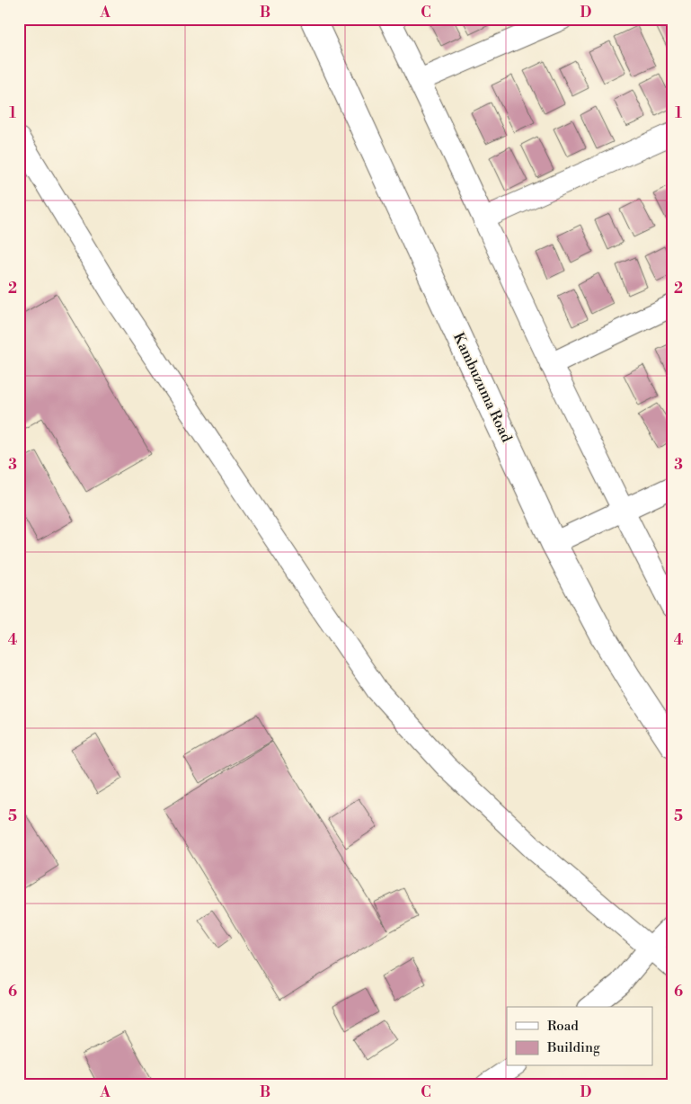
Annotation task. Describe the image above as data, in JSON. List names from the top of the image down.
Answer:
{
  "streets": {
    "main road": ["Kambuzuma Road"]
  },
  "legend": ["Road", "Building"],
  "grid": {
    "columns": [
      "A",
      "B",
      "C",
      "D"
    ],
    "rows": [
      "1",
      "2",
      "3",
      "4",
      "5",
      "6"
    ]
  }
}
